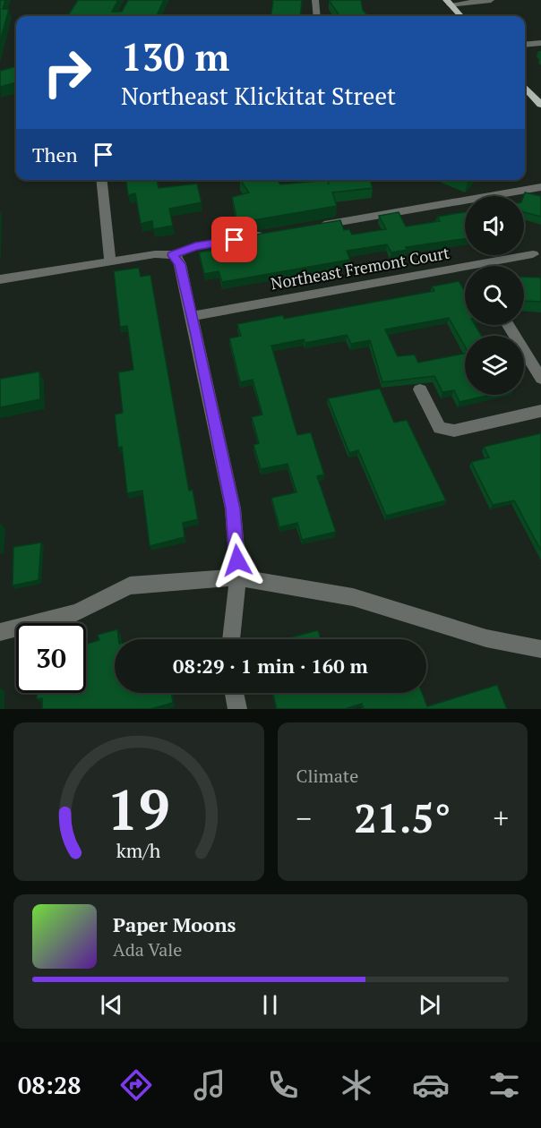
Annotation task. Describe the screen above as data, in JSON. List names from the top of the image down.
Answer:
{
  "streets": {
    "street": ["Northeast Fremont Court"]
  },
  "page": {
    "turn": ["130 m", "Northeast Klickitat Street"],
    "then": "Then",
    "limit": "30",
    "trip": "08:29 · 1 min · 160 m",
    "tile": "Climate",
    "heat": ["−", "21.5°", "+"],
    "song": ["Paper Moons", "Ada Vale"],
    "tabs": "08:28",
    "gauge": ["19", "km/h"]
  }
}
